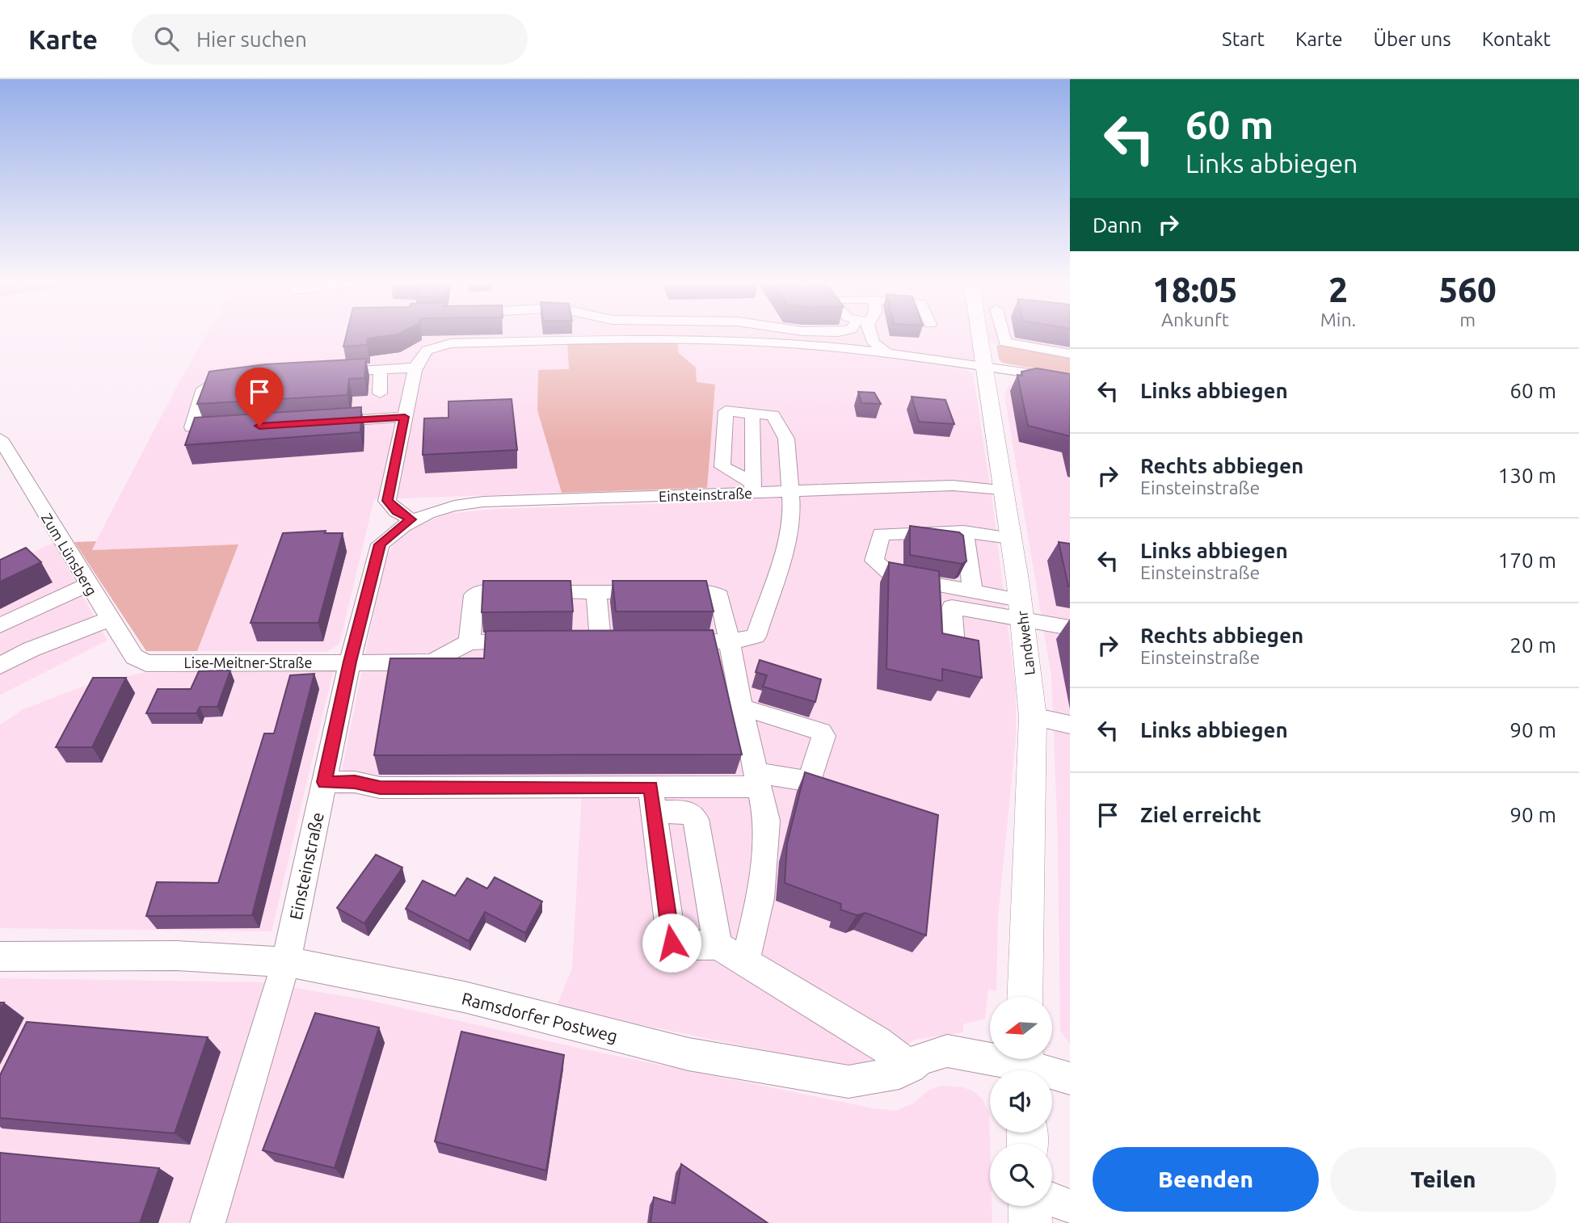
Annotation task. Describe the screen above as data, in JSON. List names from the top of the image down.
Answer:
{
  "streets": {
    "main road": ["Landwehr"],
    "street": [
      "Einsteinstraße",
      "Zum Lünsberg",
      "Lise-Meitner-Straße",
      "Ramsdorfer Postweg"
    ]
  },
  "crossings": [
    ["Einsteinstraße", "Landwehr"],
    ["Einsteinstraße", "Lise-Meitner-Straße"],
    ["Einsteinstraße", "Ramsdorfer Postweg"],
    ["Zum Lünsberg", "Lise-Meitner-Straße"]
  ],
  "north": "left",
  "page": {
    "header": "Karte",
    "search": "Hier suchen",
    "nav": [
      "Start",
      "Karte",
      "Über uns",
      "Kontakt"
    ],
    "turn": ["60 m", "Links abbiegen"],
    "then": "Dann",
    "eta": [
      "18:05",
      "Ankunft",
      "2",
      "Min.",
      "560",
      "m"
    ],
    "list": [
      {
        "name": "Links abbiegen",
        "value": "60 m"
      },
      {
        "name": "Rechts abbiegen",
        "note": "Einsteinstraße",
        "value": "130 m"
      },
      {
        "name": "Links abbiegen",
        "note": "Einsteinstraße",
        "value": "170 m"
      },
      {
        "name": "Rechts abbiegen",
        "note": "Einsteinstraße",
        "value": "20 m"
      },
      {
        "name": "Links abbiegen",
        "value": "90 m"
      },
      {
        "name": "Ziel erreicht",
        "value": "90 m"
      }
    ],
    "buttons": ["Beenden", "Teilen"]
  }
}
